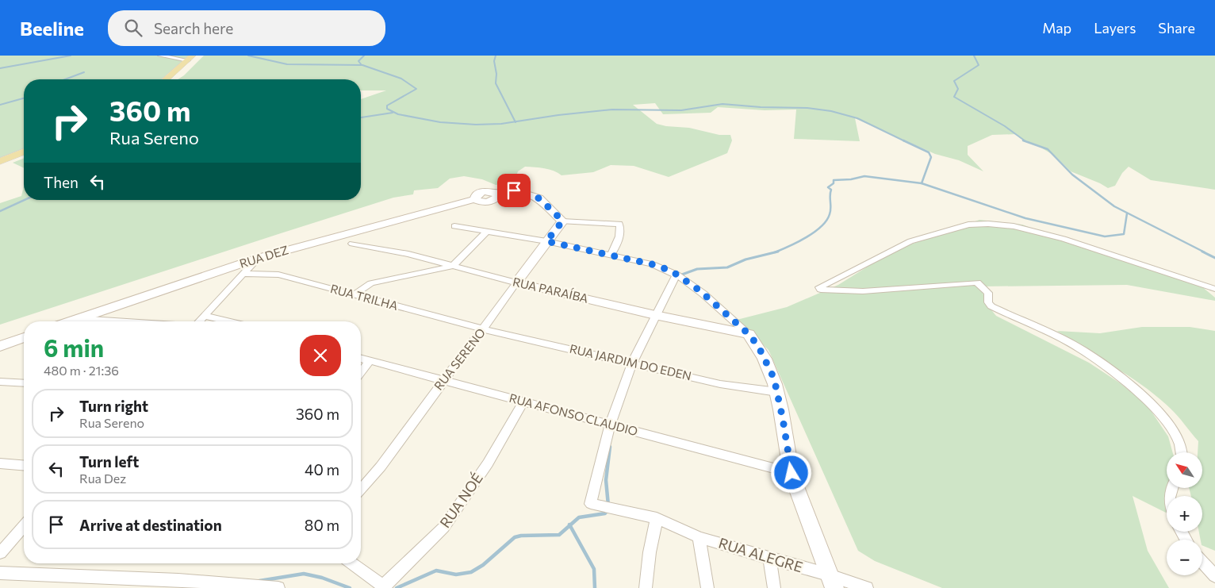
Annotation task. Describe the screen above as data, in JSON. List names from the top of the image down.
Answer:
{
  "streets": {
    "street": [
      "RUA DEZ",
      "RUA PARAÍBA",
      "RUA TRILHA",
      "RUA SERENO",
      "RUA JARDIM DO EDEN",
      "RUA AFONSO CLAUDIO",
      "RUA NOÉ",
      "RUA ALEGRE"
    ]
  },
  "crossings": [
    ["RUA DEZ", "RUA SERENO"],
    ["RUA PARAÍBA", "RUA SERENO"],
    ["RUA TRILHA", "RUA SERENO"],
    ["RUA TRILHA", "RUA JARDIM DO EDEN"],
    ["RUA SERENO", "RUA JARDIM DO EDEN"],
    ["RUA SERENO", "RUA AFONSO CLAUDIO"],
    ["RUA AFONSO CLAUDIO", "RUA NOÉ"],
    ["RUA AFONSO CLAUDIO", "RUA ALEGRE"]
  ],
  "north": "top left",
  "page": {
    "header": "Beeline",
    "search": "Search here",
    "nav": ["Map", "Layers", "Share"],
    "turn": ["360 m", "Rua Sereno"],
    "then": "Then",
    "heading": ["6 min", "480 m · 21:36"],
    "list": [
      {
        "name": "Turn right",
        "note": "Rua Sereno",
        "value": "360 m"
      },
      {
        "name": "Turn left",
        "note": "Rua Dez",
        "value": "40 m"
      },
      {
        "name": "Arrive at destination",
        "value": "80 m"
      }
    ],
    "map_buttons": ["+", "−"]
  }
}
